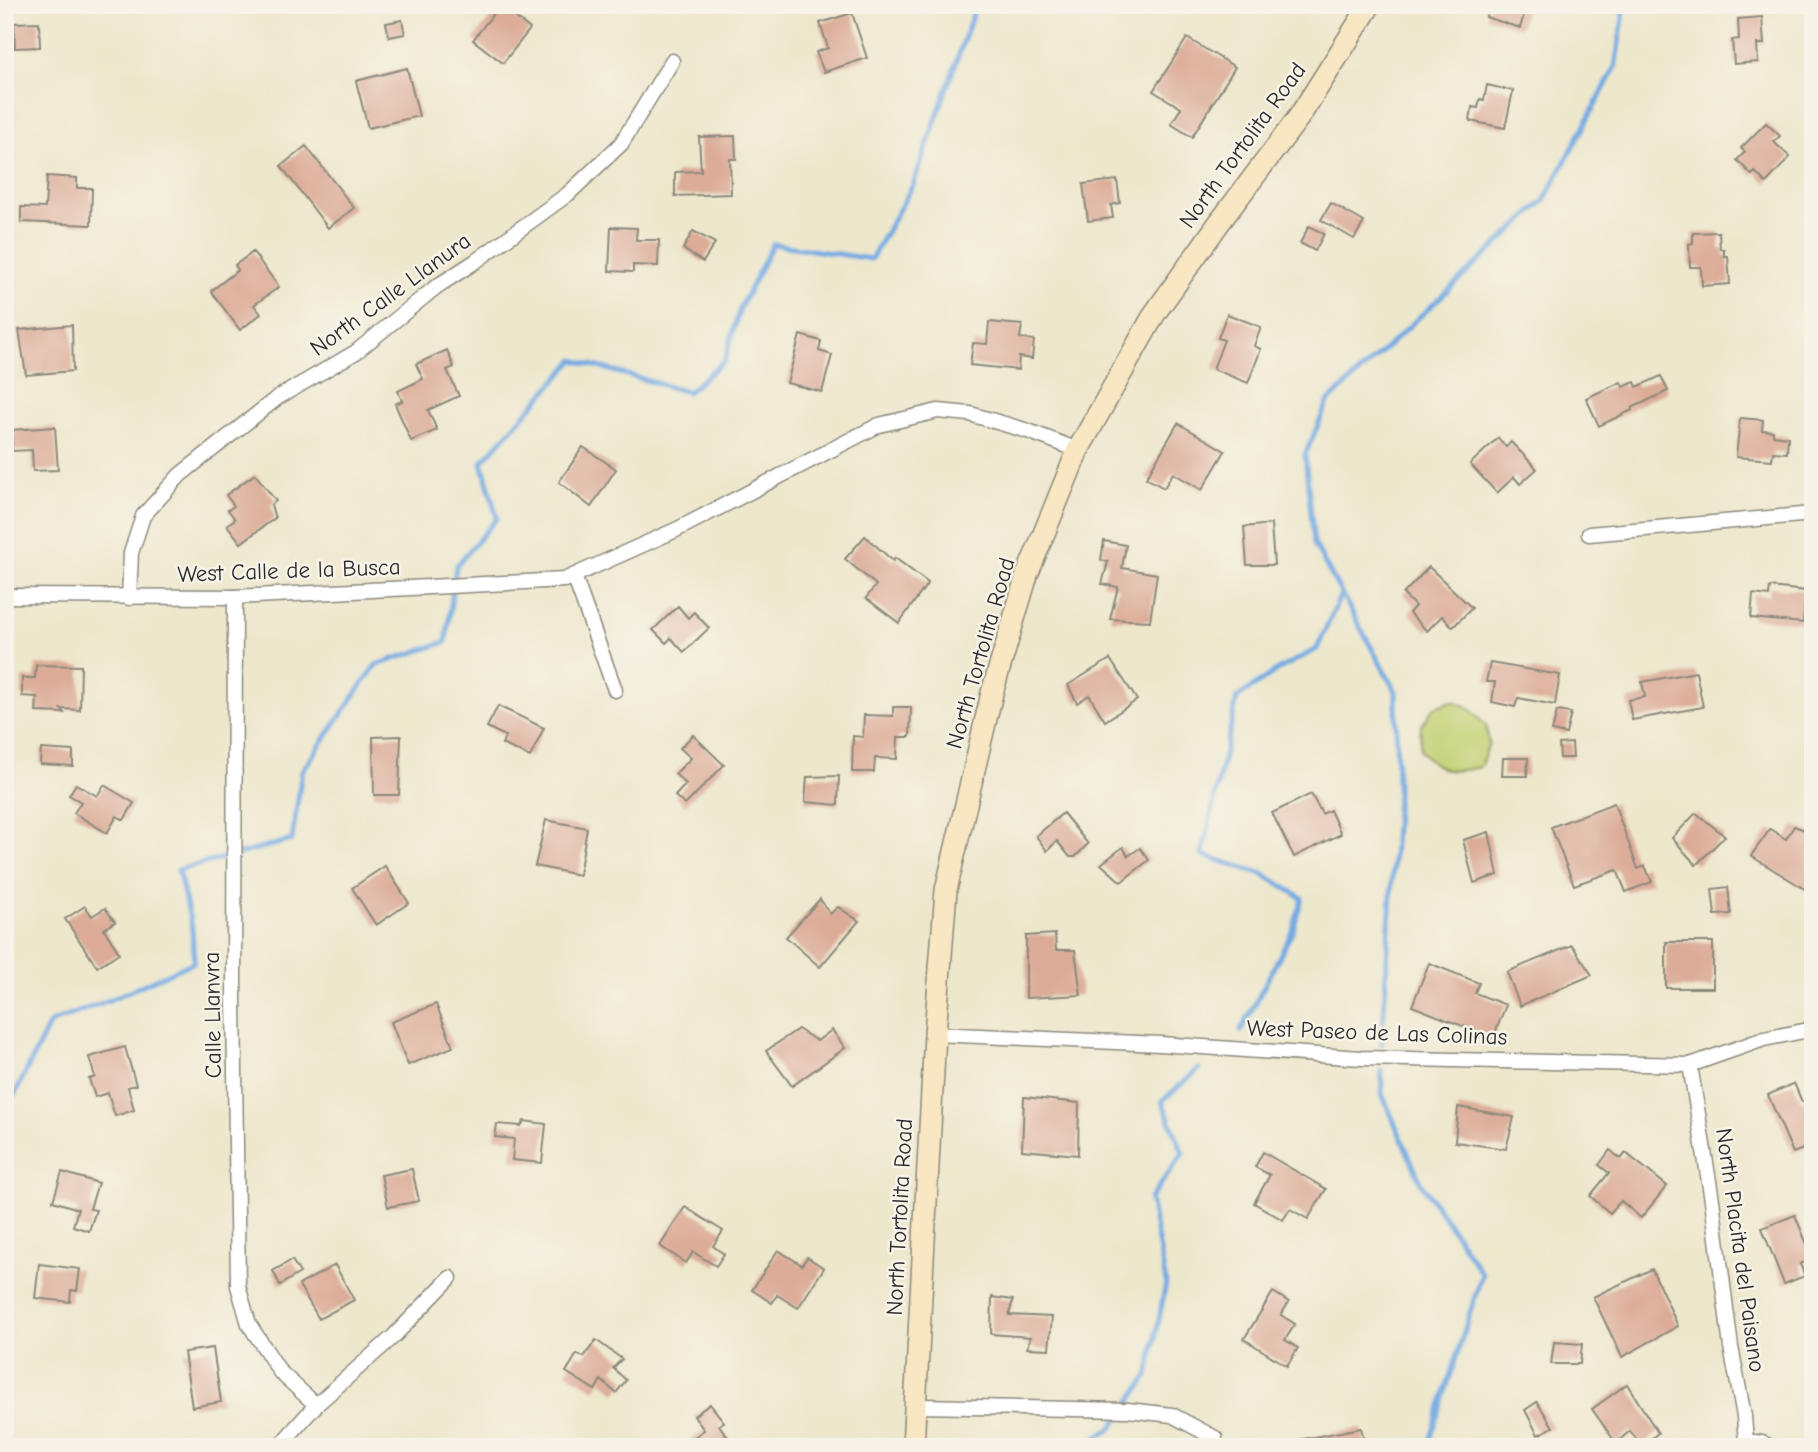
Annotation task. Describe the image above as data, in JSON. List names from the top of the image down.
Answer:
{
  "streets": {
    "street": [
      "North Tortolita Road",
      "North Calle Llanura",
      "West Calle de la Busca",
      "Calle Llanvra",
      "West Paseo de Las Colinas",
      "North Placita del Paisano"
    ]
  },
  "crossings": [
    ["North Tortolita Road", "West Calle de la Busca"],
    ["North Tortolita Road", "West Paseo de Las Colinas"],
    ["North Calle Llanura", "West Calle de la Busca"],
    ["West Calle de la Busca", "Calle Llanvra"],
    ["West Paseo de Las Colinas", "North Placita del Paisano"]
  ]
}
